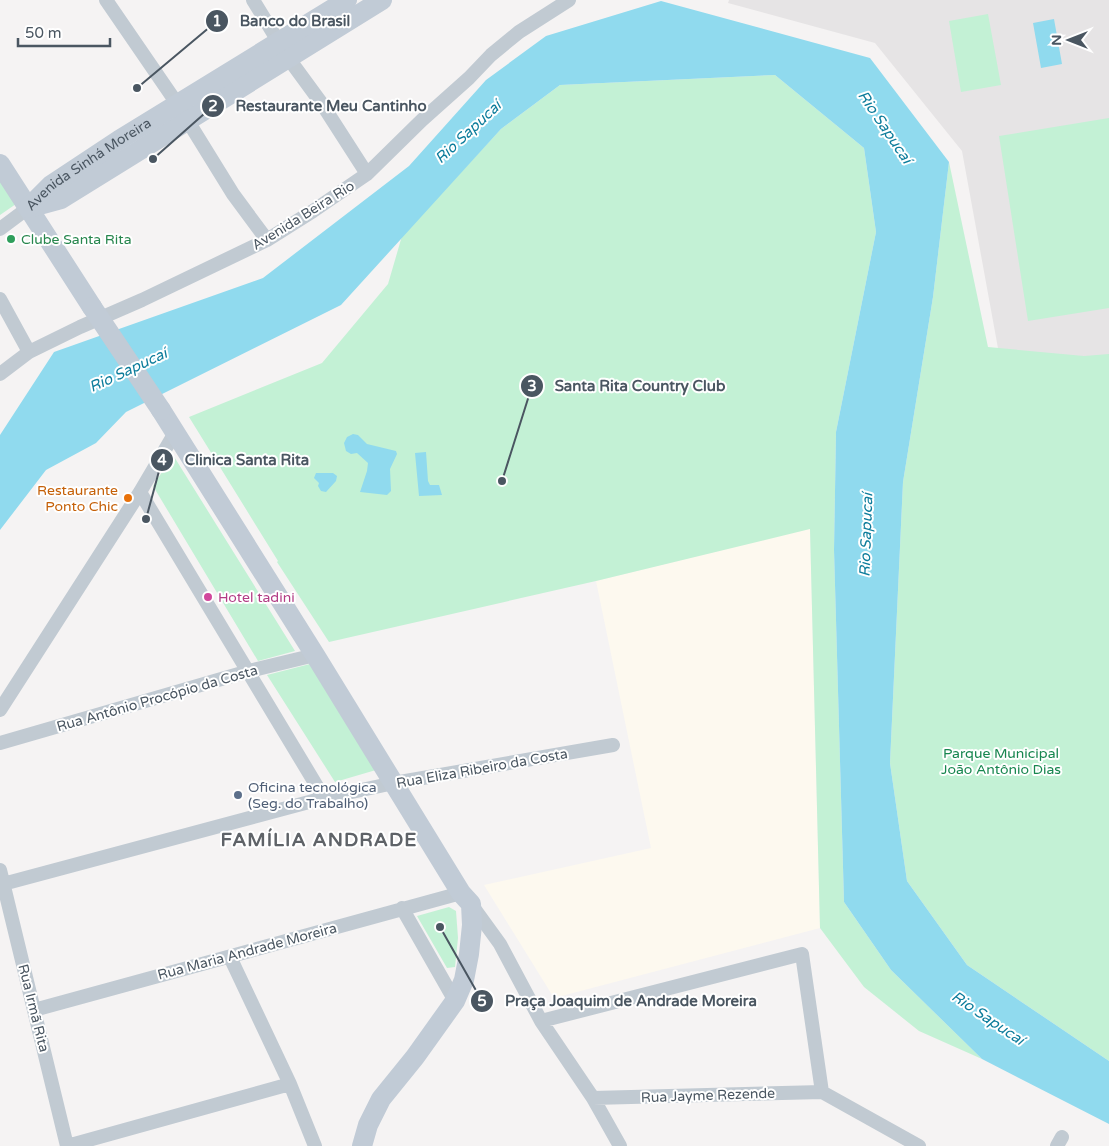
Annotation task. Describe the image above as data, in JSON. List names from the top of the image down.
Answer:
{
  "streets": {
    "main road": ["Avenida Sinhá Moreira"],
    "street": [
      "Avenida Beira Rio",
      "Rua Antônio Procópio da Costa",
      "Rua Eliza Ribeiro da Costa",
      "Rua Maria Andrade Moreira",
      "Rua Irmã Rita",
      "Rua Jayme Rezende"
    ]
  },
  "crossings": [
    ["Rua Eliza Ribeiro da Costa", "Rua Irmã Rita"],
    ["Rua Maria Andrade Moreira", "Rua Irmã Rita"]
  ],
  "districts": ["FAMÍLIA ANDRADE"],
  "water": ["Rio Sapucaí"],
  "parks": ["Parque Municipal João Antônio Dias"],
  "places": [
    "Banco do Brasil",
    "Restaurante Meu Cantinho",
    "Clube Santa Rita",
    "Santa Rita Country Club",
    "Restaurante Ponto Chic",
    "Clinica Santa Rita",
    "Hotel tadini",
    "Oficina tecnológica (Seg. do Trabalho)",
    "Praça Joaquim de Andrade Moreira"
  ],
  "scale_bar": "50 m",
  "north": "left"
}
